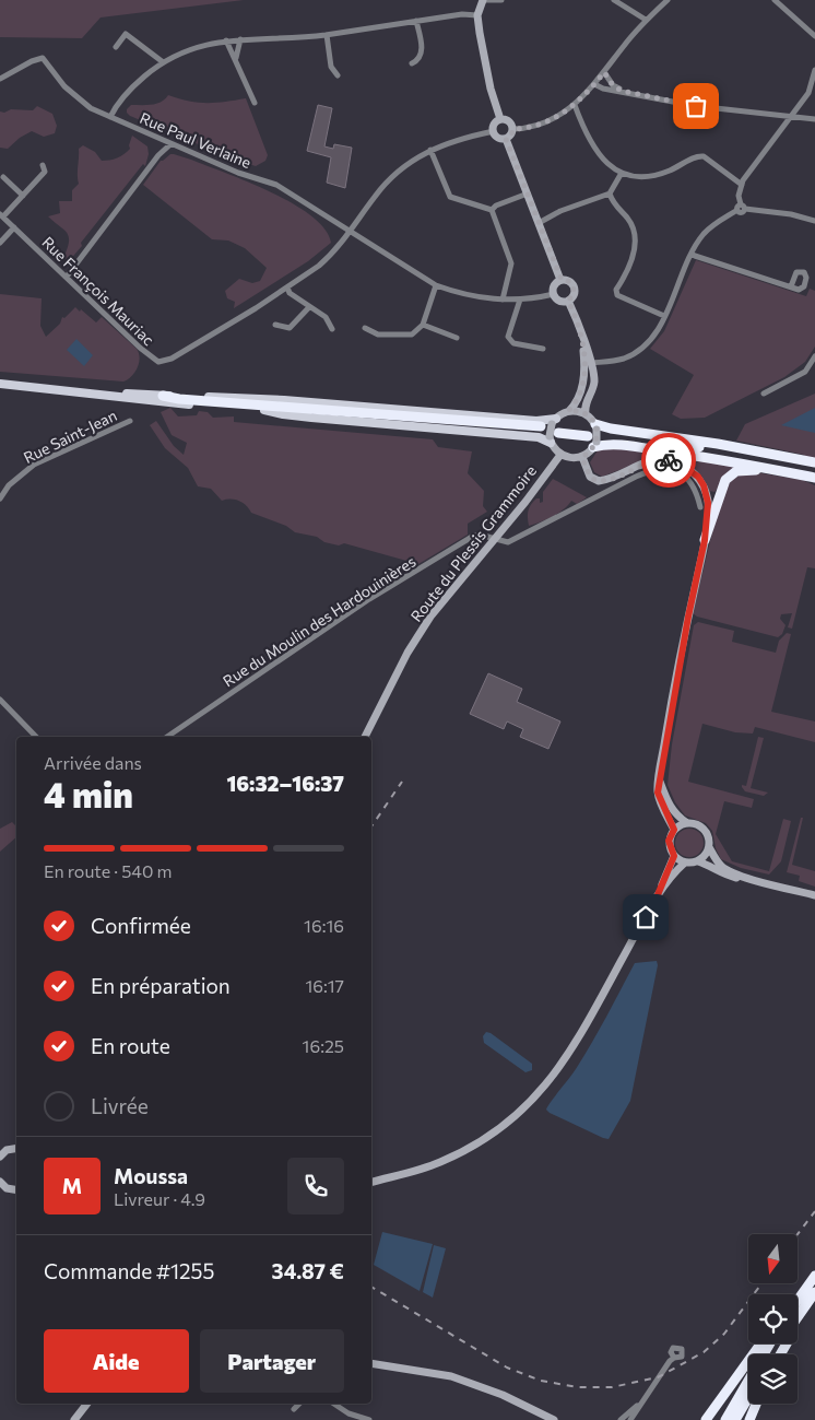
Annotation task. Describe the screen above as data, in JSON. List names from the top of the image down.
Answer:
{
  "streets": {
    "street": [
      "Rue Paul Verlaine",
      "Rue François Mauriac",
      "Rue Saint-Jean",
      "Route du Plessis Grammoire",
      "Rue du Moulin des Hardouinières"
    ]
  },
  "crossings": [
    ["Rue Paul Verlaine", "Rue François Mauriac"],
    ["Route du Plessis Grammoire", "Rue du Moulin des Hardouinières"]
  ],
  "north": "bottom",
  "page": {
    "heading": ["4 min", "Arrivée dans", "16:32–16:37"],
    "panel": [
      "Moussa",
      "Livreur · 4.9",
      "Commande #1255",
      "34.87 €"
    ],
    "bar": "En route · 540 m",
    "list": [
      ["Confirmée", "16:16"],
      ["En préparation", "16:17"],
      ["En route", "16:25"],
      "Livrée"
    ],
    "round": "M",
    "buttons": ["Aide", "Partager"]
  }
}
